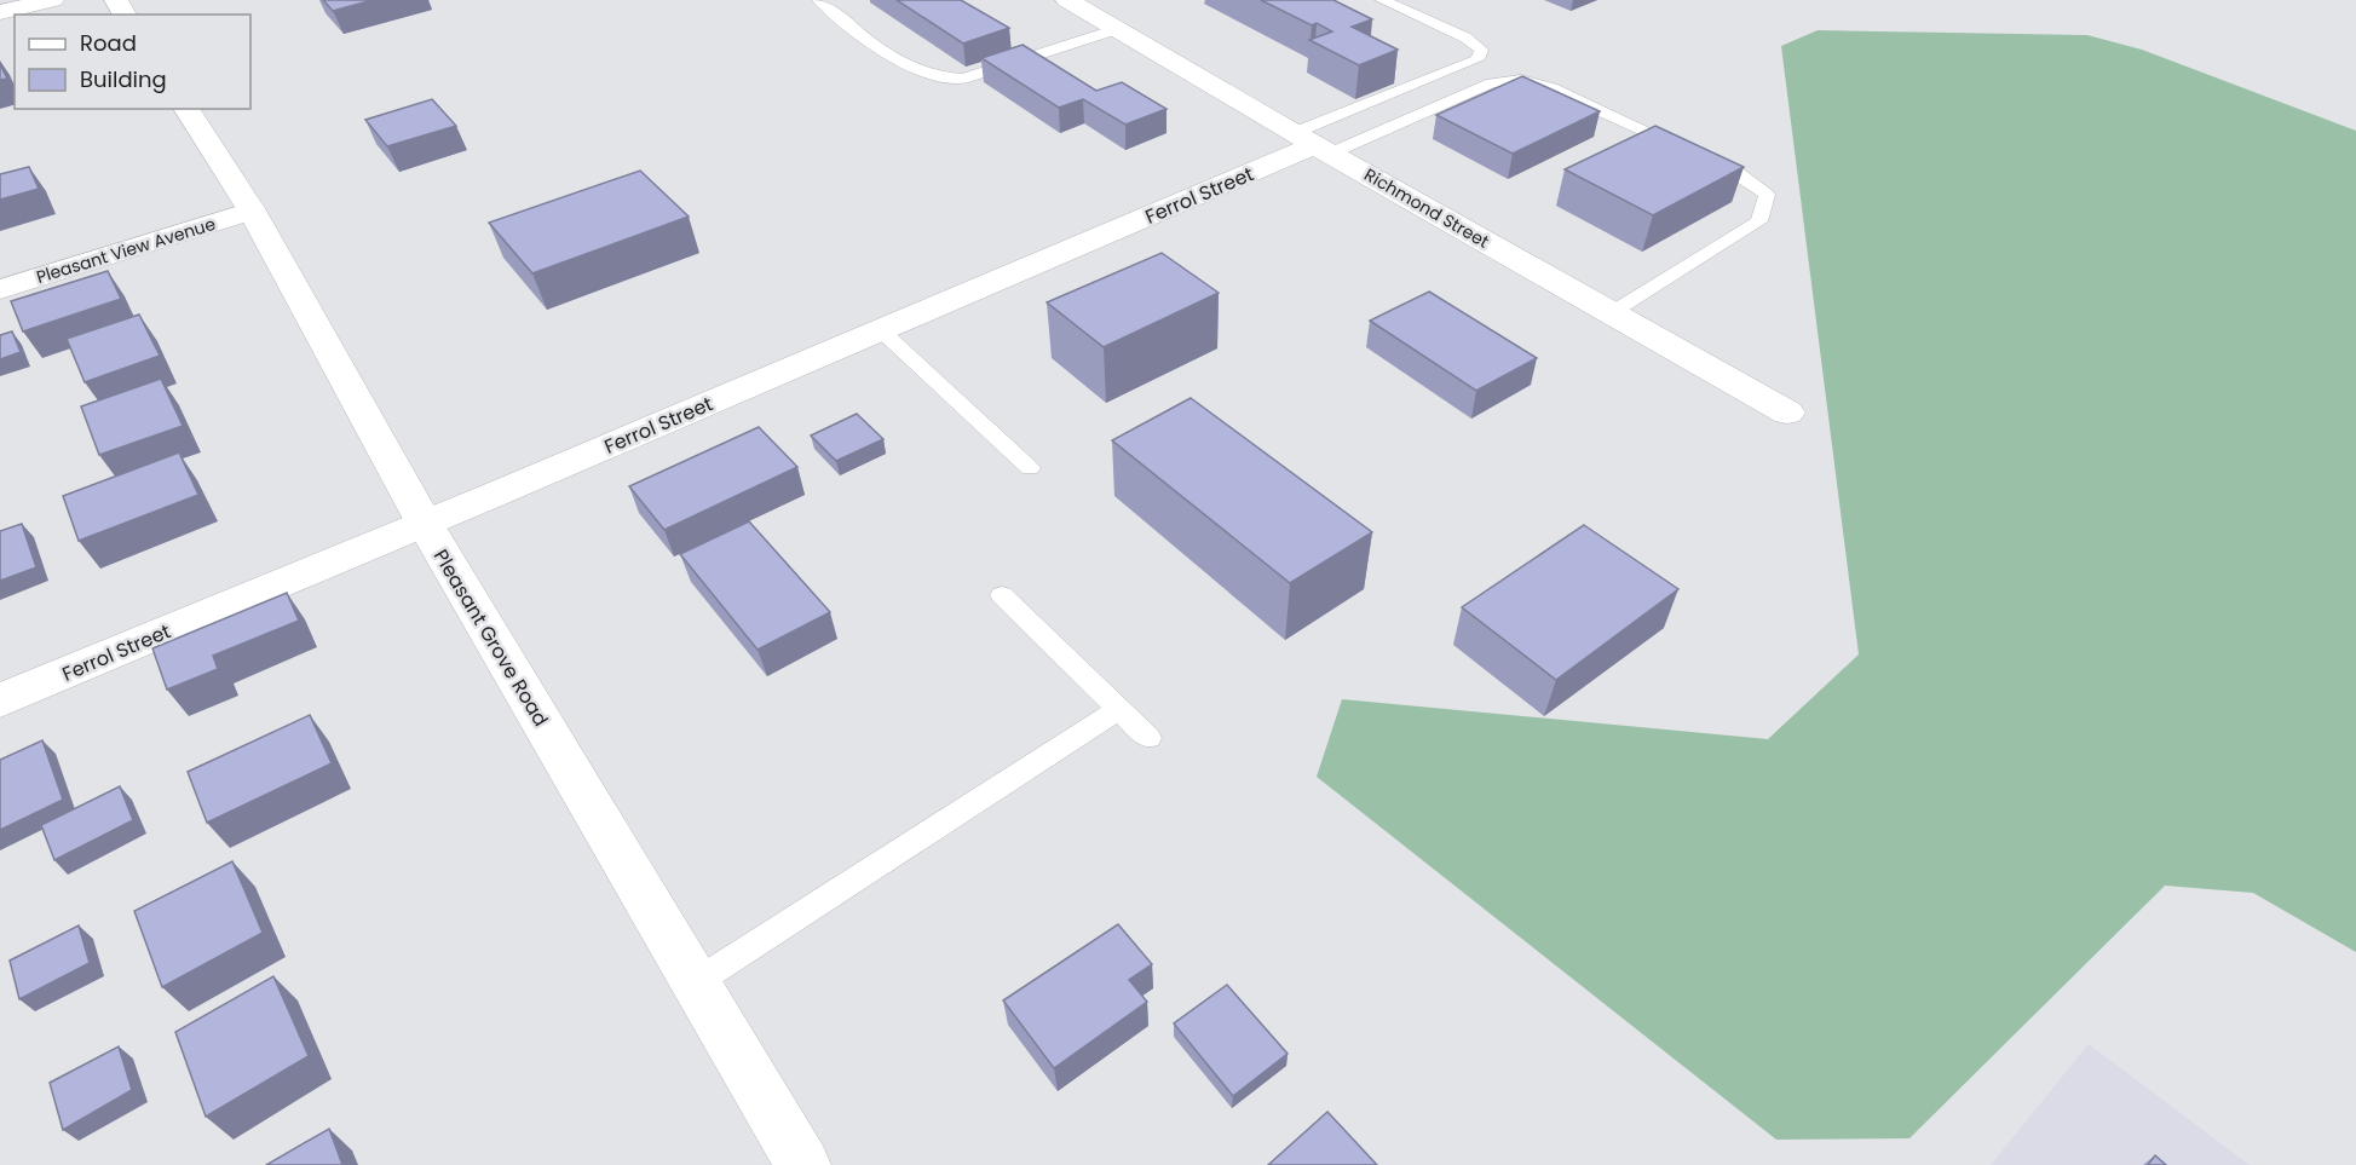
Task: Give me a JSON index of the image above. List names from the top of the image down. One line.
{"streets":{"street":["Ferrol Street","Richmond Street","Pleasant View Avenue","Pleasant Grove Road"]},"crossings":[["Ferrol Street","Richmond Street"],["Ferrol Street","Pleasant Grove Road"],["Pleasant View Avenue","Pleasant Grove Road"]],"legend":["Road","Building"]}
